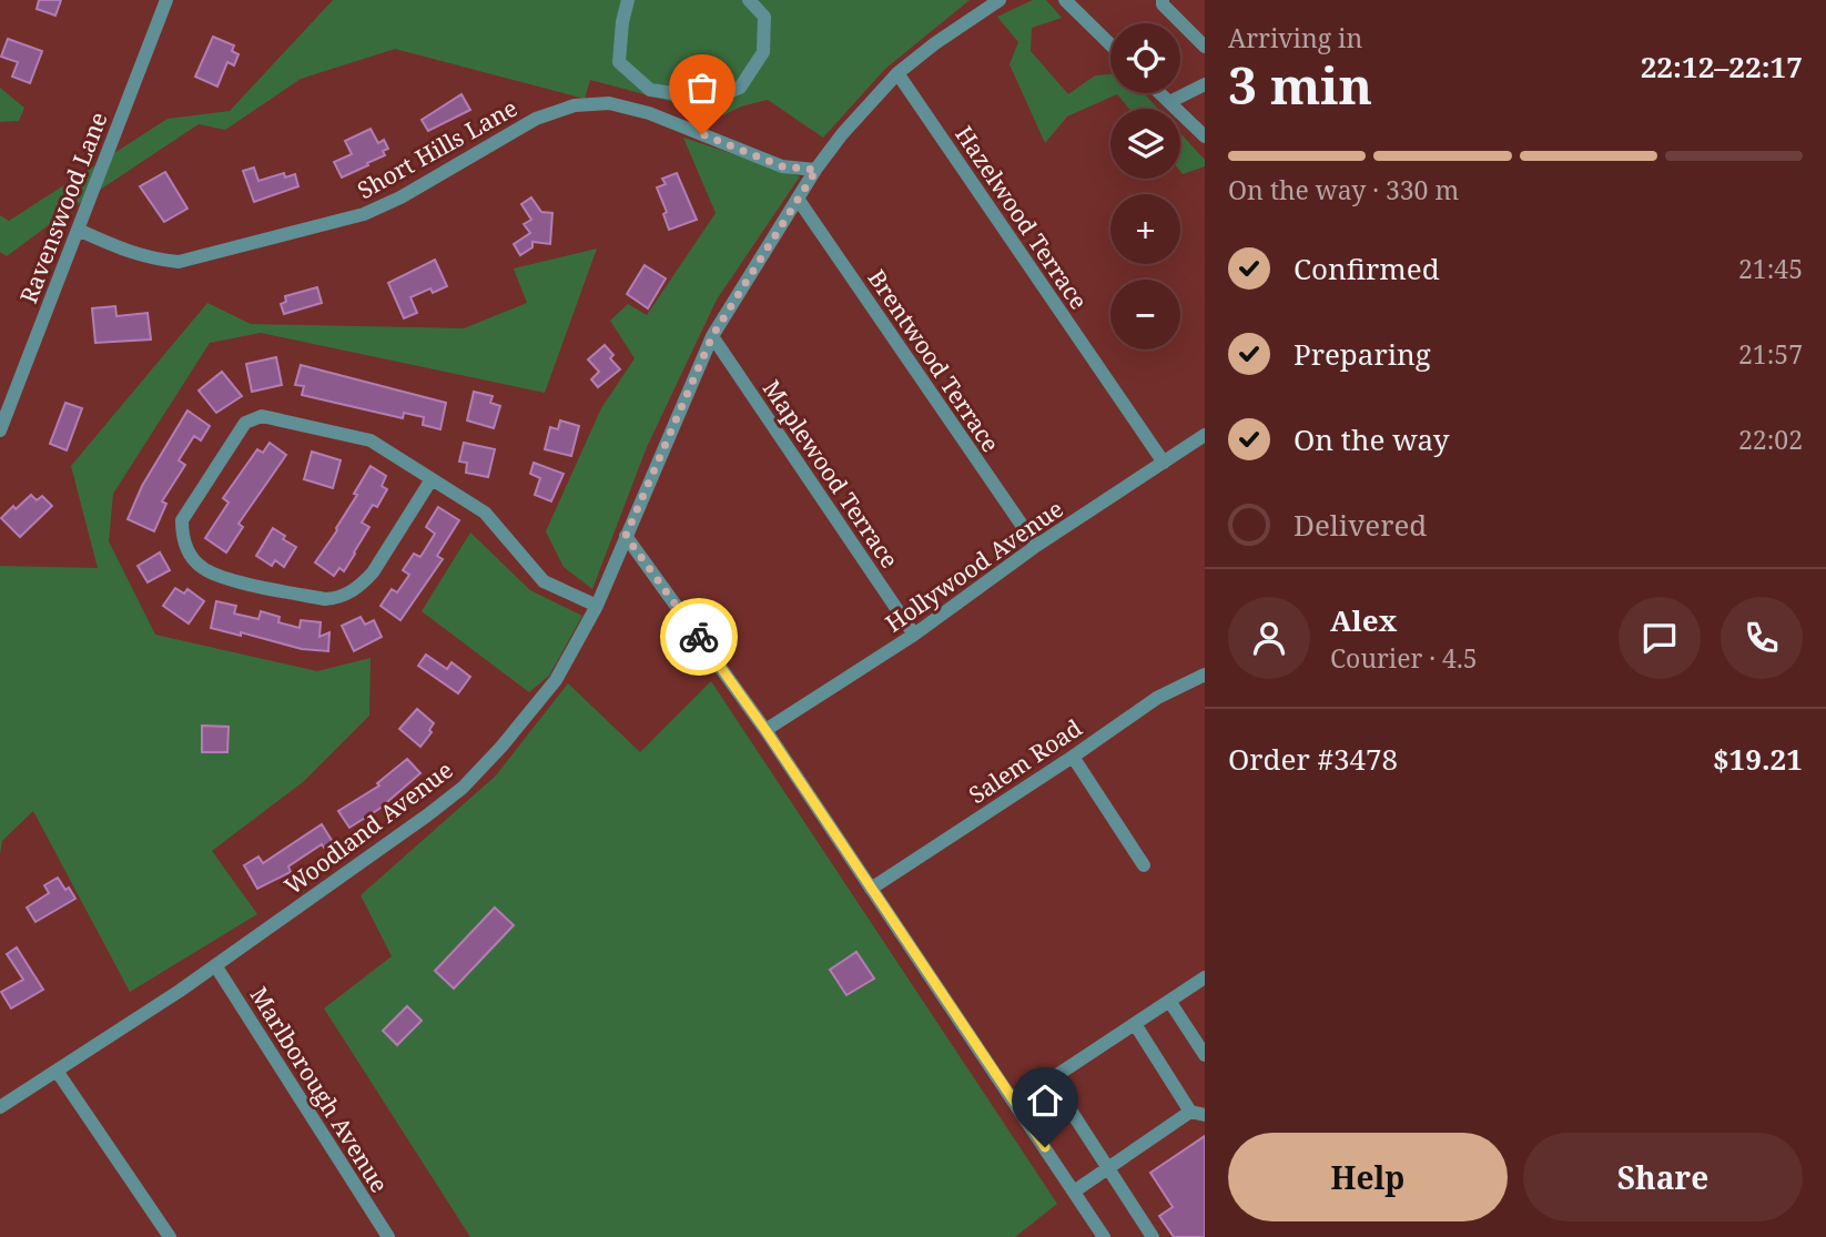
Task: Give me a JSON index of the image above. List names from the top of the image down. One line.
{"streets":{"street":["Short Hills Lane","Ravenswood Lane","Hazelwood Terrace","Brentwood Terrace","Maplewood Terrace","Hollywood Avenue","Salem Road","Woodland Avenue","Marlborough Avenue"]},"crossings":[["Short Hills Lane","Ravenswood Lane"],["Short Hills Lane","Woodland Avenue"],["Hazelwood Terrace","Hollywood Avenue"],["Hazelwood Terrace","Woodland Avenue"],["Brentwood Terrace","Hollywood Avenue"],["Brentwood Terrace","Woodland Avenue"],["Maplewood Terrace","Hollywood Avenue"],["Maplewood Terrace","Woodland Avenue"],["Woodland Avenue","Marlborough Avenue"]],"page":{"heading":["3 min","Arriving in","22:12–22:17"],"panel":["Alex","Courier · 4.5","Order #3478","$19.21"],"map_buttons":["+","−"],"bar":"On the way · 330 m","list":[["Confirmed","21:45"],["Preparing","21:57"],["On the way","22:02"],"Delivered"],"buttons":["Help","Share"]}}
